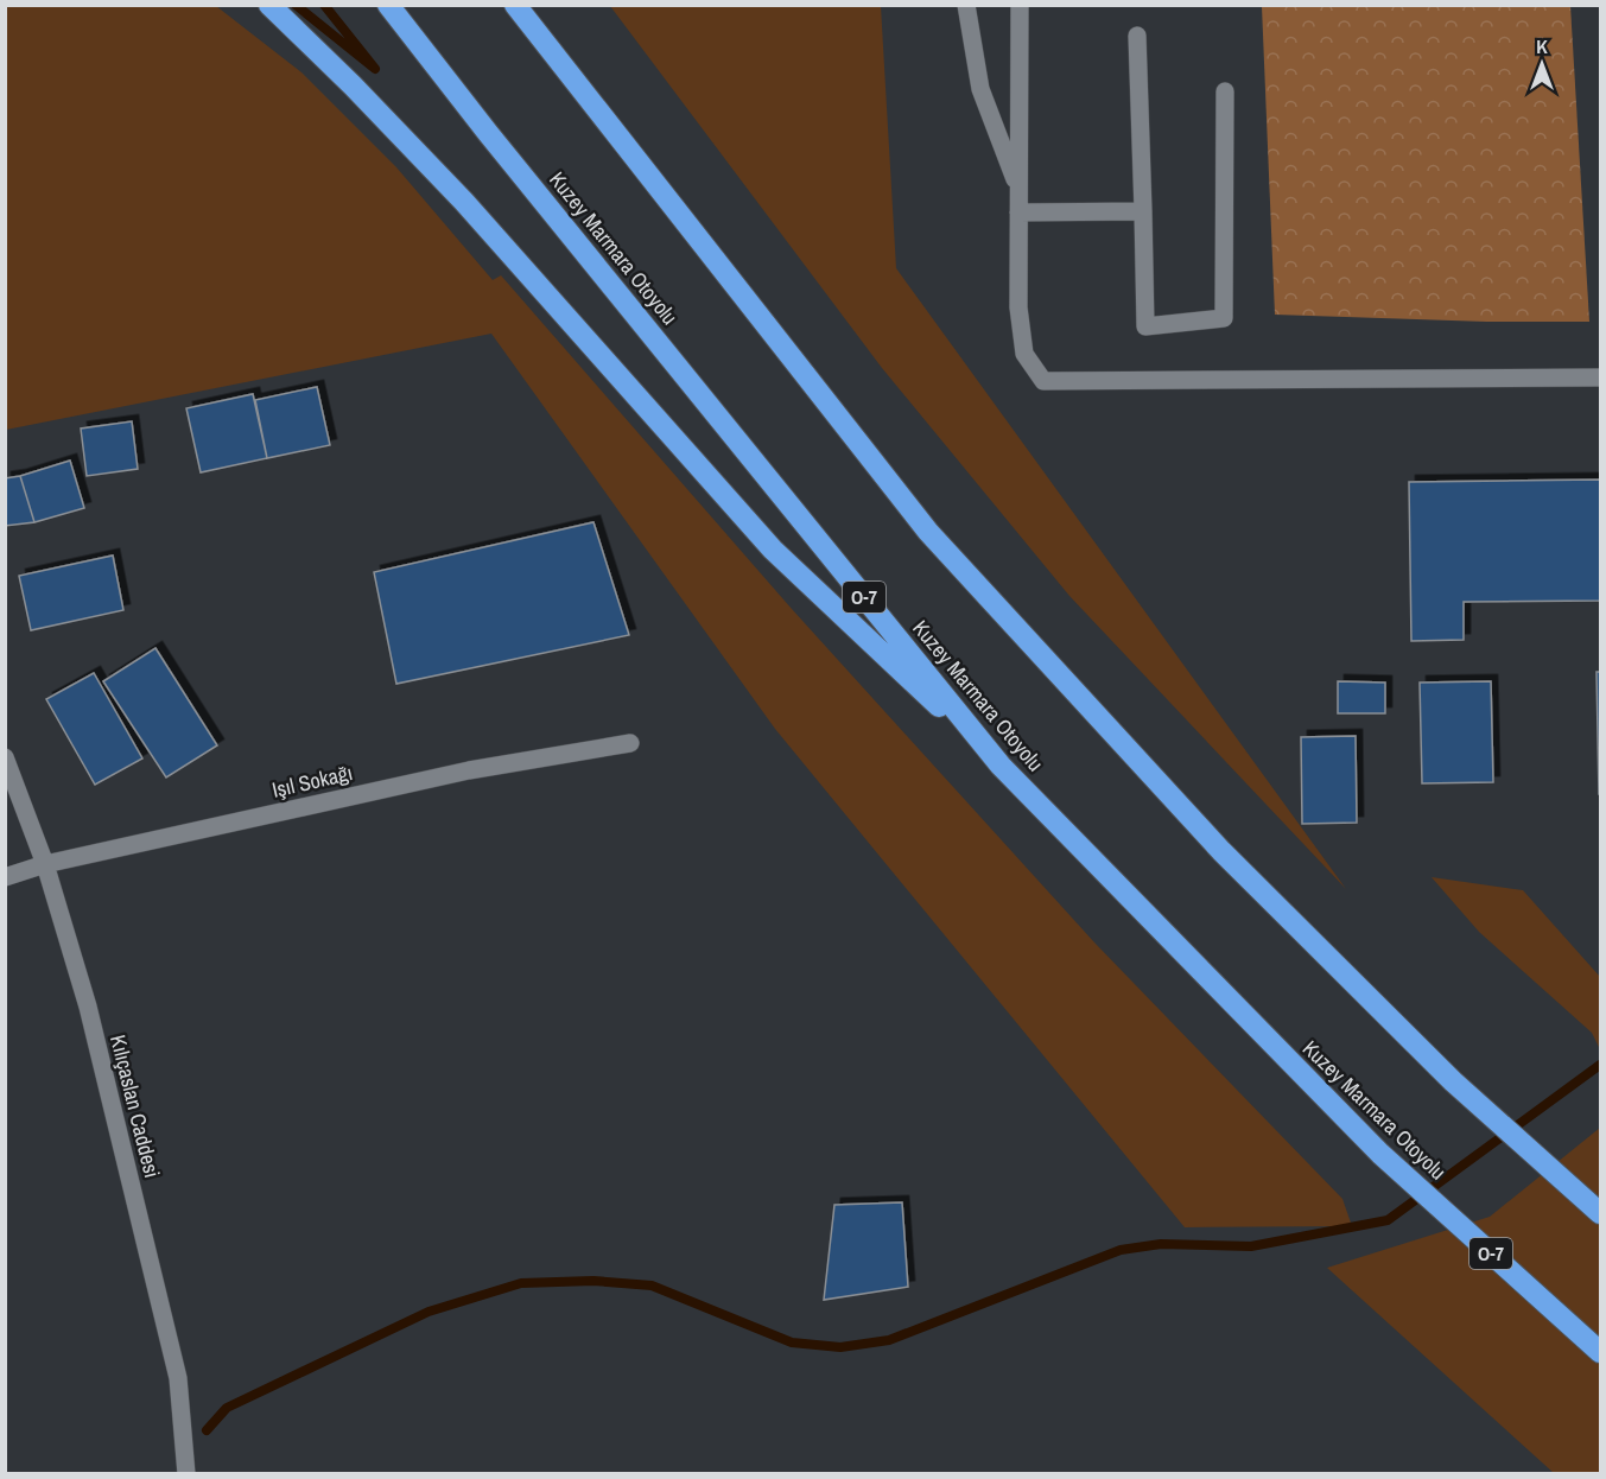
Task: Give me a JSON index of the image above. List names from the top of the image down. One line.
{"streets":{"highway":["Kuzey Marmara Otoyolu","O-7"],"street":["Işıl Sokağı","Kılıçaslan Caddesi"]},"crossings":[["Işıl Sokağı","Kılıçaslan Caddesi"]],"north":"top"}
